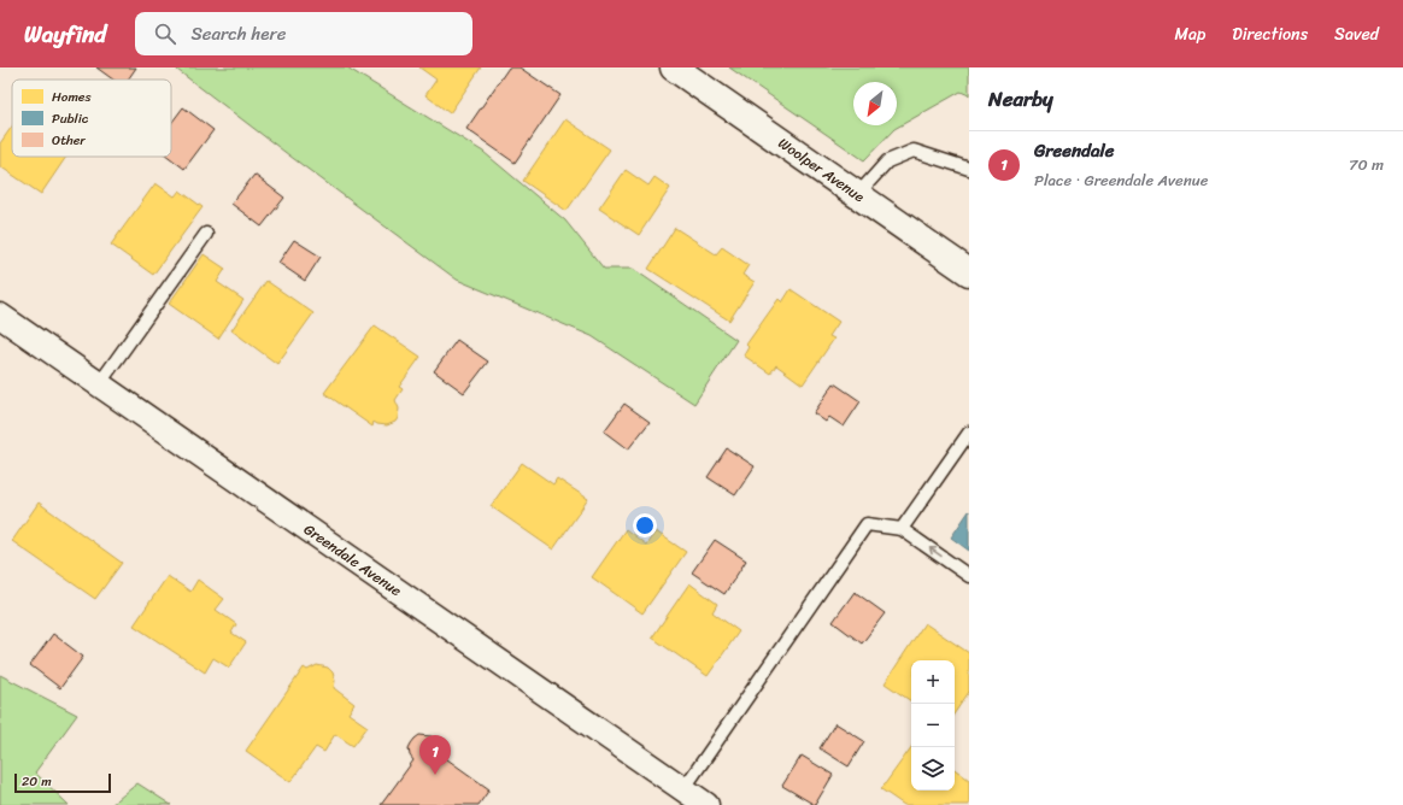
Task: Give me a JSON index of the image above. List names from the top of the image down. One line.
{"streets":{"street":["Woolper Avenue","Greendale Avenue"]},"legend":["Homes","Public","Other"],"scale_bar":"20 m","north":"bottom left","page":{"header":"Wayfind","search":"Search here","nav":["Map","Directions","Saved"],"heading":"Nearby","list":[{"mark":"1","name":"Greendale","note":"Place · Greendale Avenue","value":"70 m"}],"map_buttons":["+","−"],"pins":"1","scale":"20 m"}}
